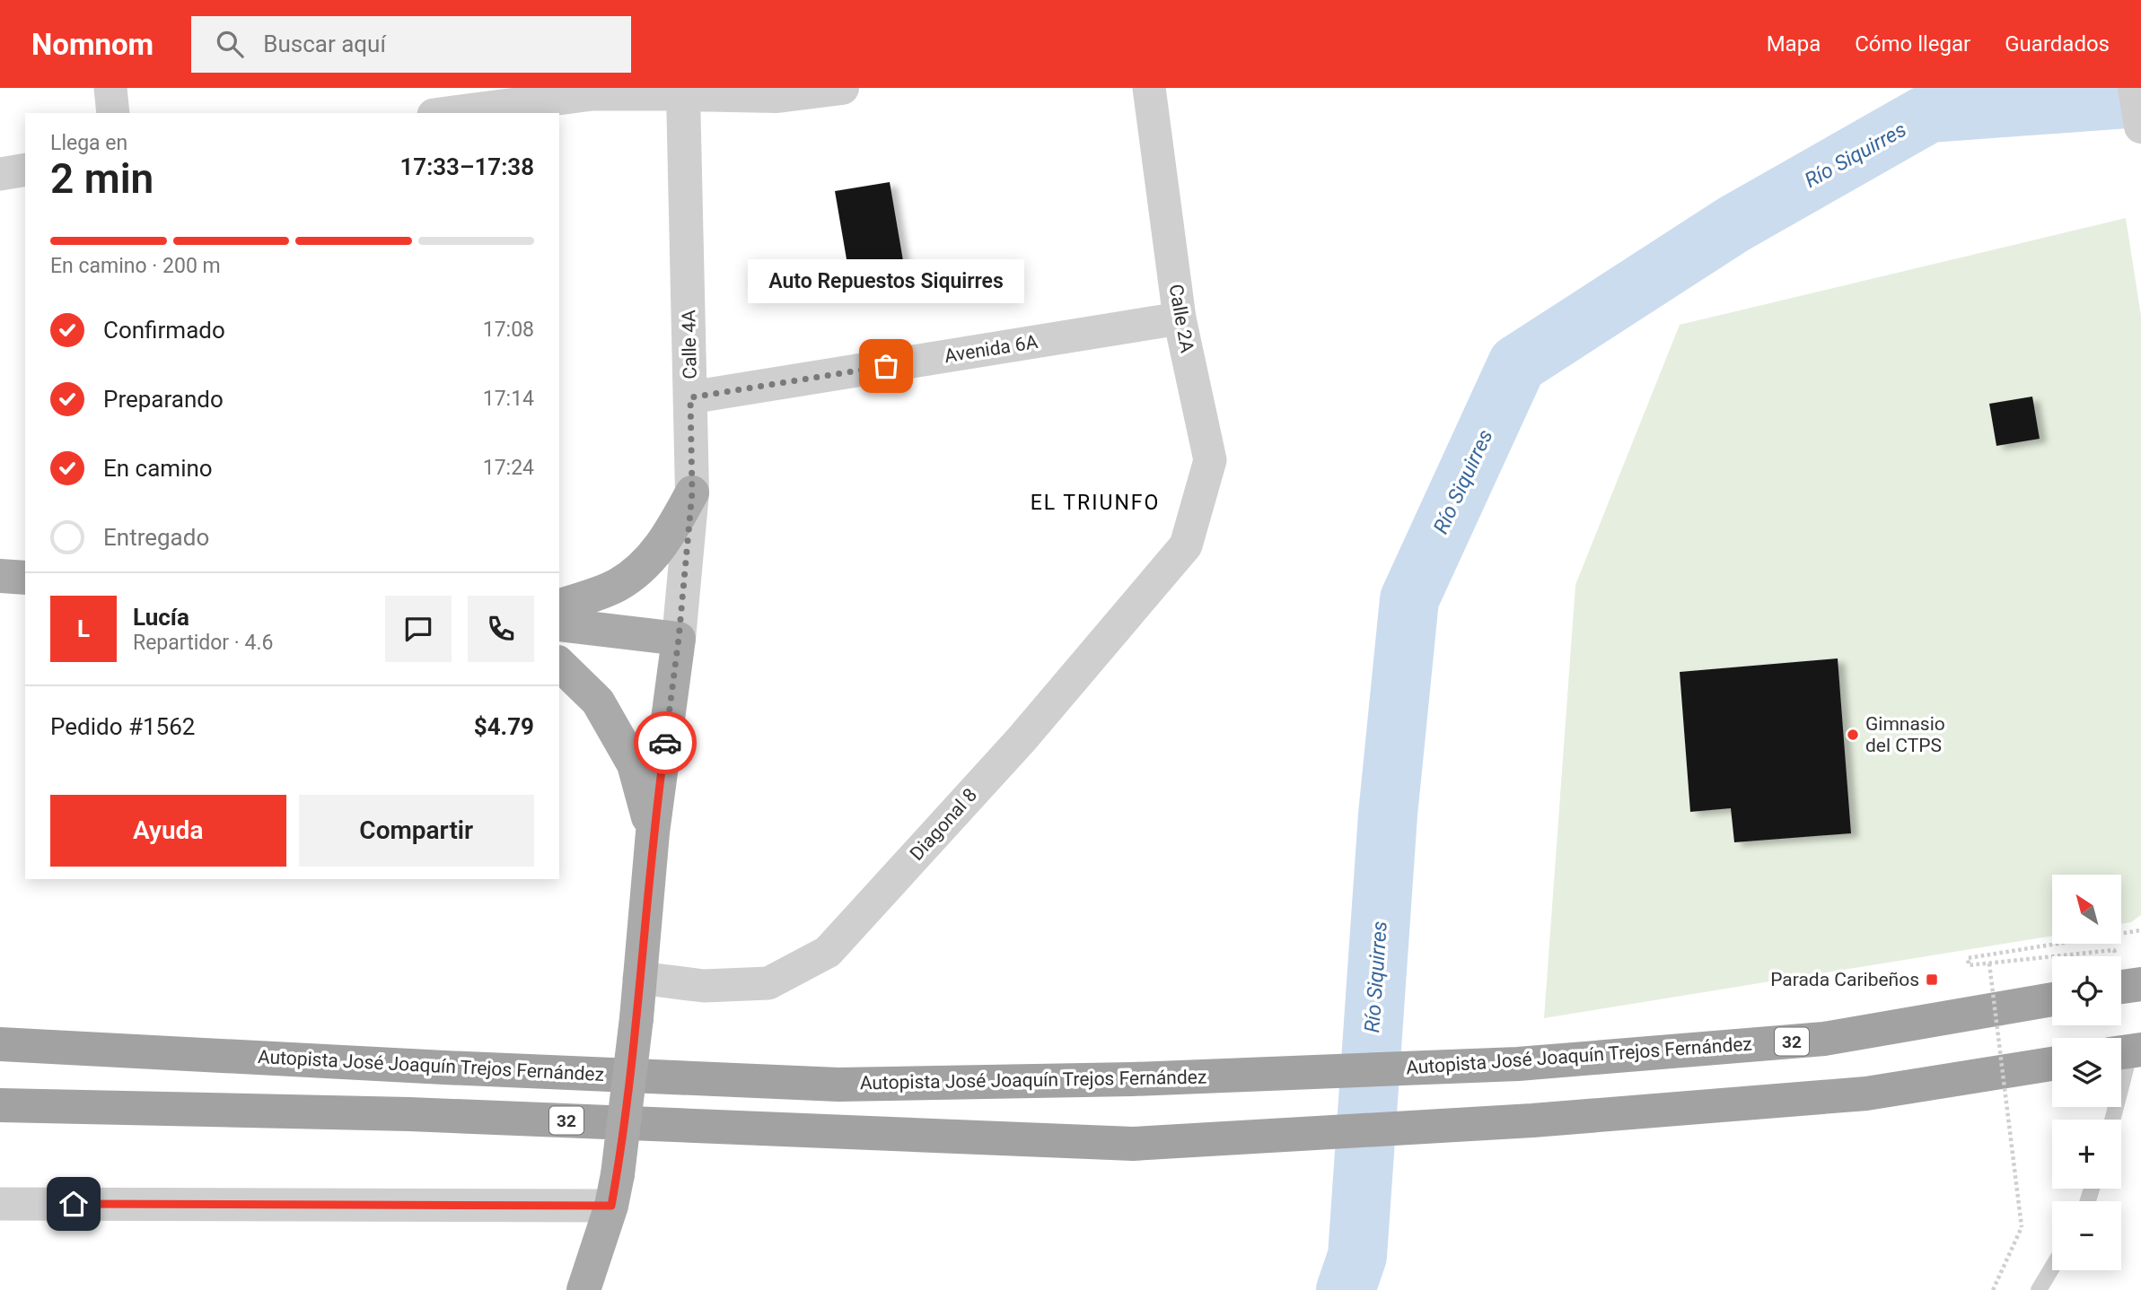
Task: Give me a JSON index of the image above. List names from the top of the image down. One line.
{"streets":{"highway":["32","Autopista José Joaquín Trejos Fernández"],"street":["Calle 2A","Calle 4A","Avenida 6A","Diagonal 8"]},"crossings":[["Calle 2A","Avenida 6A"],["Calle 2A","Diagonal 8"],["Calle 4A","Avenida 6A"]],"districts":["EL TRIUNFO"],"water":["Río Siquirres"],"places":{"other":["Auto Repuestos Siquirres","Gimnasio del CTPS"],"transit":["Parada Caribeños"]},"north":"top left","page":{"header":"Nomnom","search":"Buscar aquí","nav":["Mapa","Cómo llegar","Guardados"],"heading":["2 min","Llega en","17:33–17:38"],"panel":["Lucía","Repartidor · 4.6","Pedido #1562","$4.79"],"bar":"En camino · 200 m","bubble":"Auto Repuestos Siquirres","list":[["Confirmado","17:08"],["Preparando","17:14"],["En camino","17:24"],"Entregado"],"round":"L","buttons":["Ayuda","Compartir"],"map_buttons":["+","−"]}}
